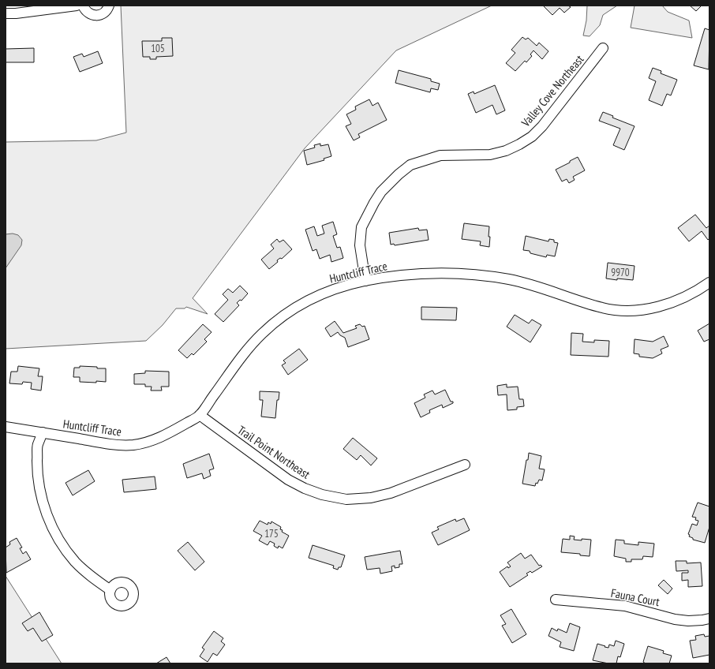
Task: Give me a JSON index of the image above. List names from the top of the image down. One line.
{"streets":{"street":["Valley Cove Northeast","Huntcliff Trace","Trail Point Northeast","Fauna Court"]},"crossings":[["Valley Cove Northeast","Huntcliff Trace"],["Huntcliff Trace","Trail Point Northeast"]],"house_numbers":["105","9970","175"]}
